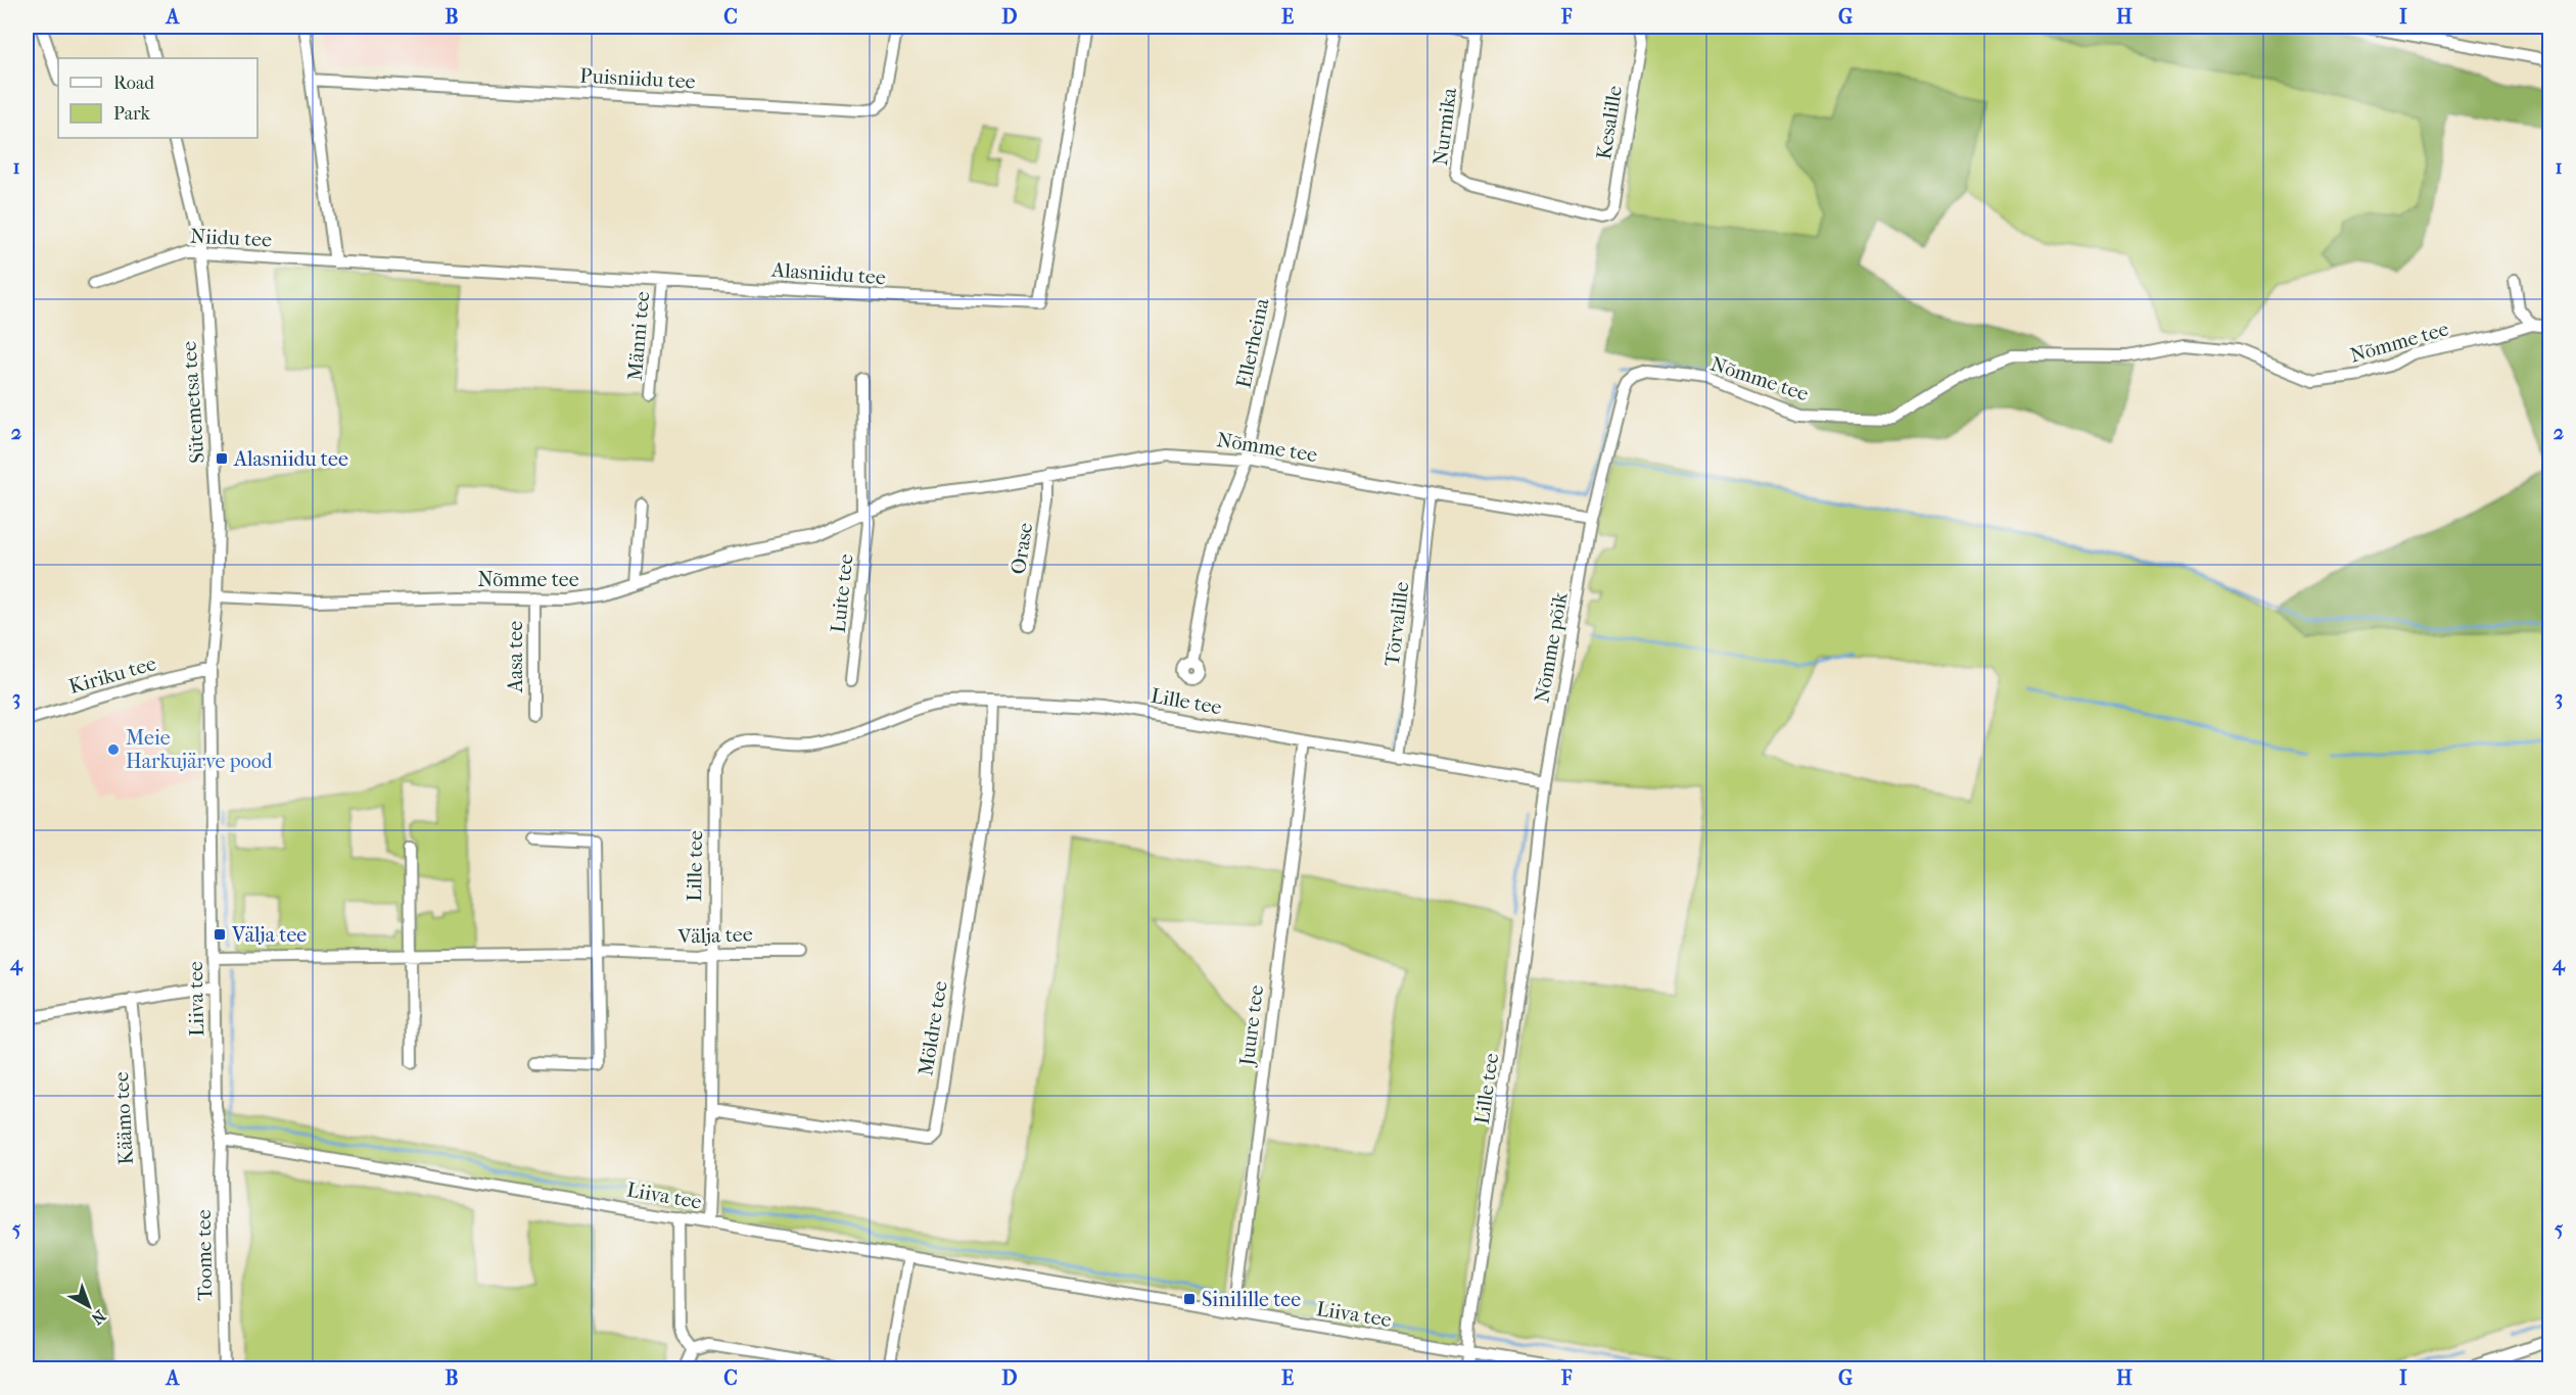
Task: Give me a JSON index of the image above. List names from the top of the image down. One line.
{"streets":{"street":["Puisniidu tee","Kesalille","Nurmika","Niidu tee","Alasniidu tee","Männi tee","Nõmme tee","Ellerheina","Sütemetsa tee","Orase","Luite tee","Tõrvalille","Nõmme põik","Aasa tee","Kiriku tee","Lille tee","Välja tee","Liiva tee","Juure tee","Möldre tee","Käämo tee","Toome tee"]},"crossings":[["Kesalille","Nurmika"],["Niidu tee","Alasniidu tee"],["Niidu tee","Sütemetsa tee"],["Alasniidu tee","Männi tee"],["Nõmme tee","Ellerheina"],["Nõmme tee","Sütemetsa tee"],["Nõmme tee","Orase"],["Nõmme tee","Luite tee"],["Nõmme tee","Tõrvalille"],["Nõmme tee","Nõmme põik"],["Nõmme tee","Aasa tee"],["Sütemetsa tee","Kiriku tee"],["Sütemetsa tee","Liiva tee"],["Tõrvalille","Lille tee"],["Nõmme põik","Lille tee"],["Kiriku tee","Liiva tee"],["Lille tee","Välja tee"],["Lille tee","Liiva tee"],["Lille tee","Juure tee"],["Lille tee","Möldre tee"],["Välja tee","Liiva tee"],["Liiva tee","Juure tee"],["Liiva tee","Toome tee"]],"places":{"transit":["Alasniidu tee","Välja tee","Sinilille tee"],"other":["Meie Harkujärve pood"]},"legend":["Road","Park"],"north":"bottom right","grid":{"columns":["A","B","C","D","E","F","G","H","I"],"rows":["1","2","3","4","5"]}}
